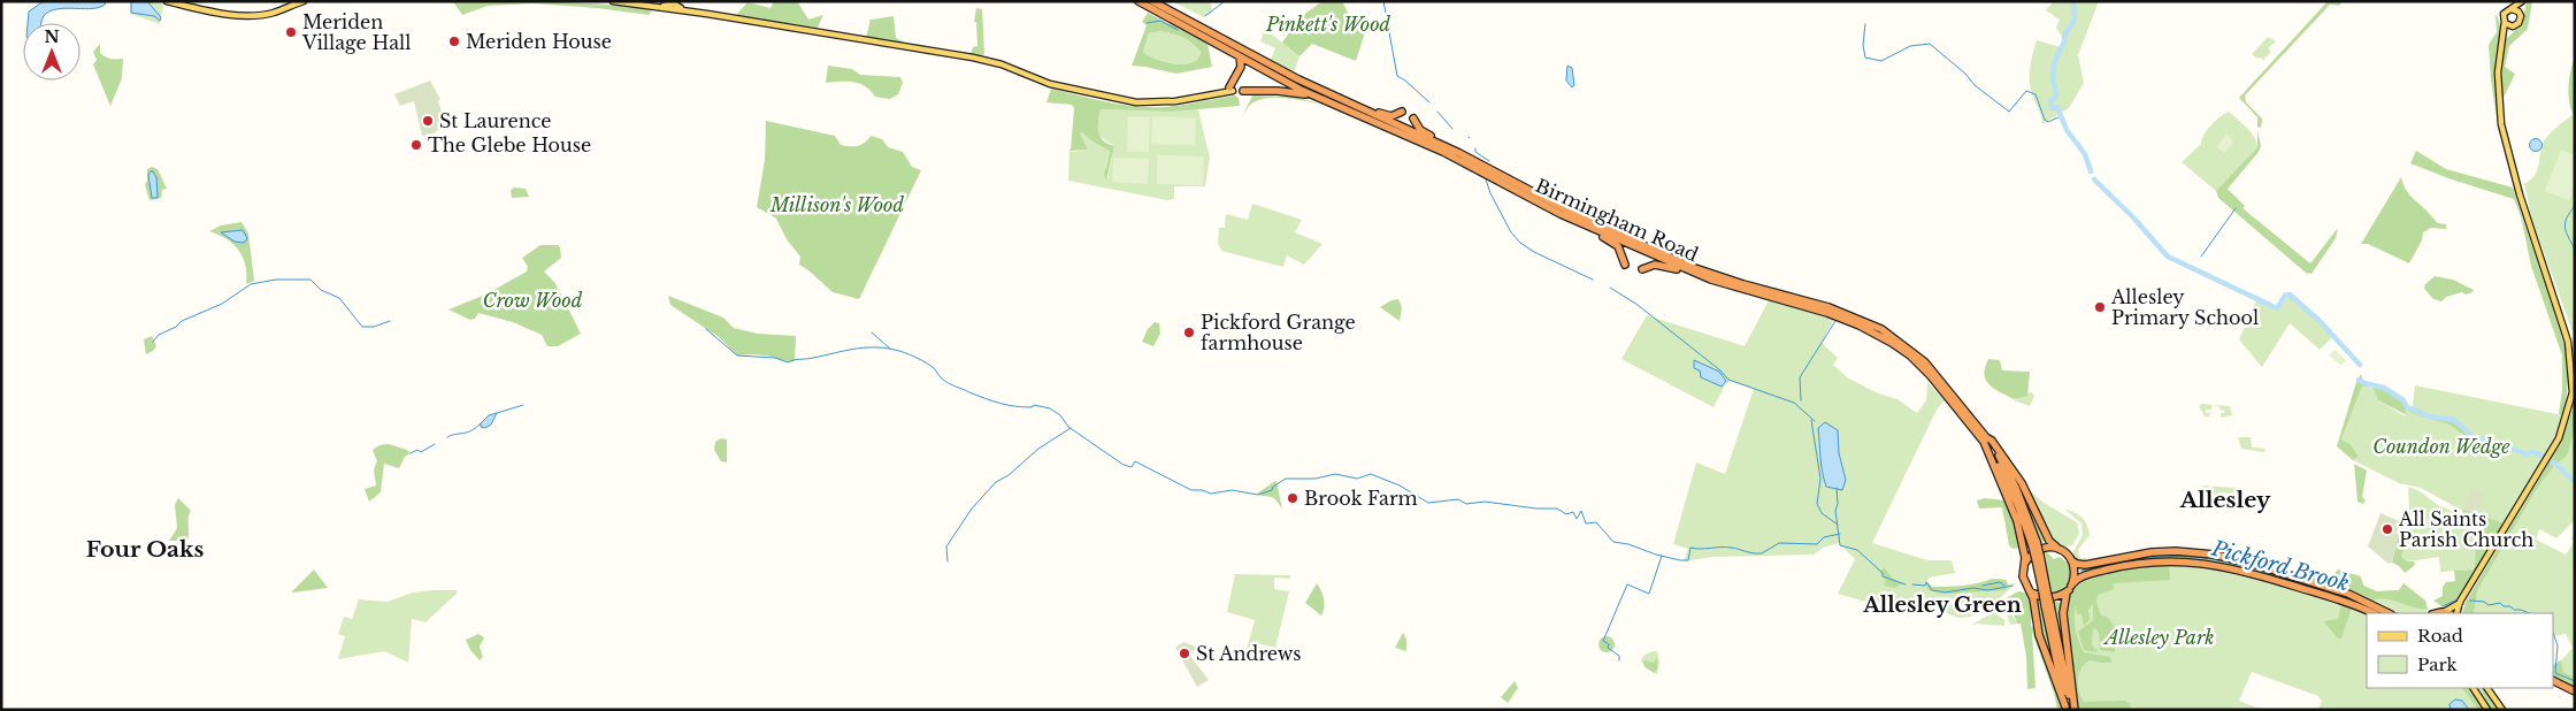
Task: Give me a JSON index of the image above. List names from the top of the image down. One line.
{"streets":{"highway":["Birmingham Road"]},"districts":["Allesley","Four Oaks","Allesley Green"],"water":["Pickford Brook"],"parks":["Pinkett's Wood","Millison's Wood","Crow Wood","Coundon Wedge","Allesley Park"],"places":["Meriden Village Hall","Meriden House","St Laurence","The Glebe House","Allesley Primary School","Pickford Grange farmhouse","Brook Farm","All Saints Parish Church","St Andrews"],"legend":["Road","Park"],"north":"top"}
